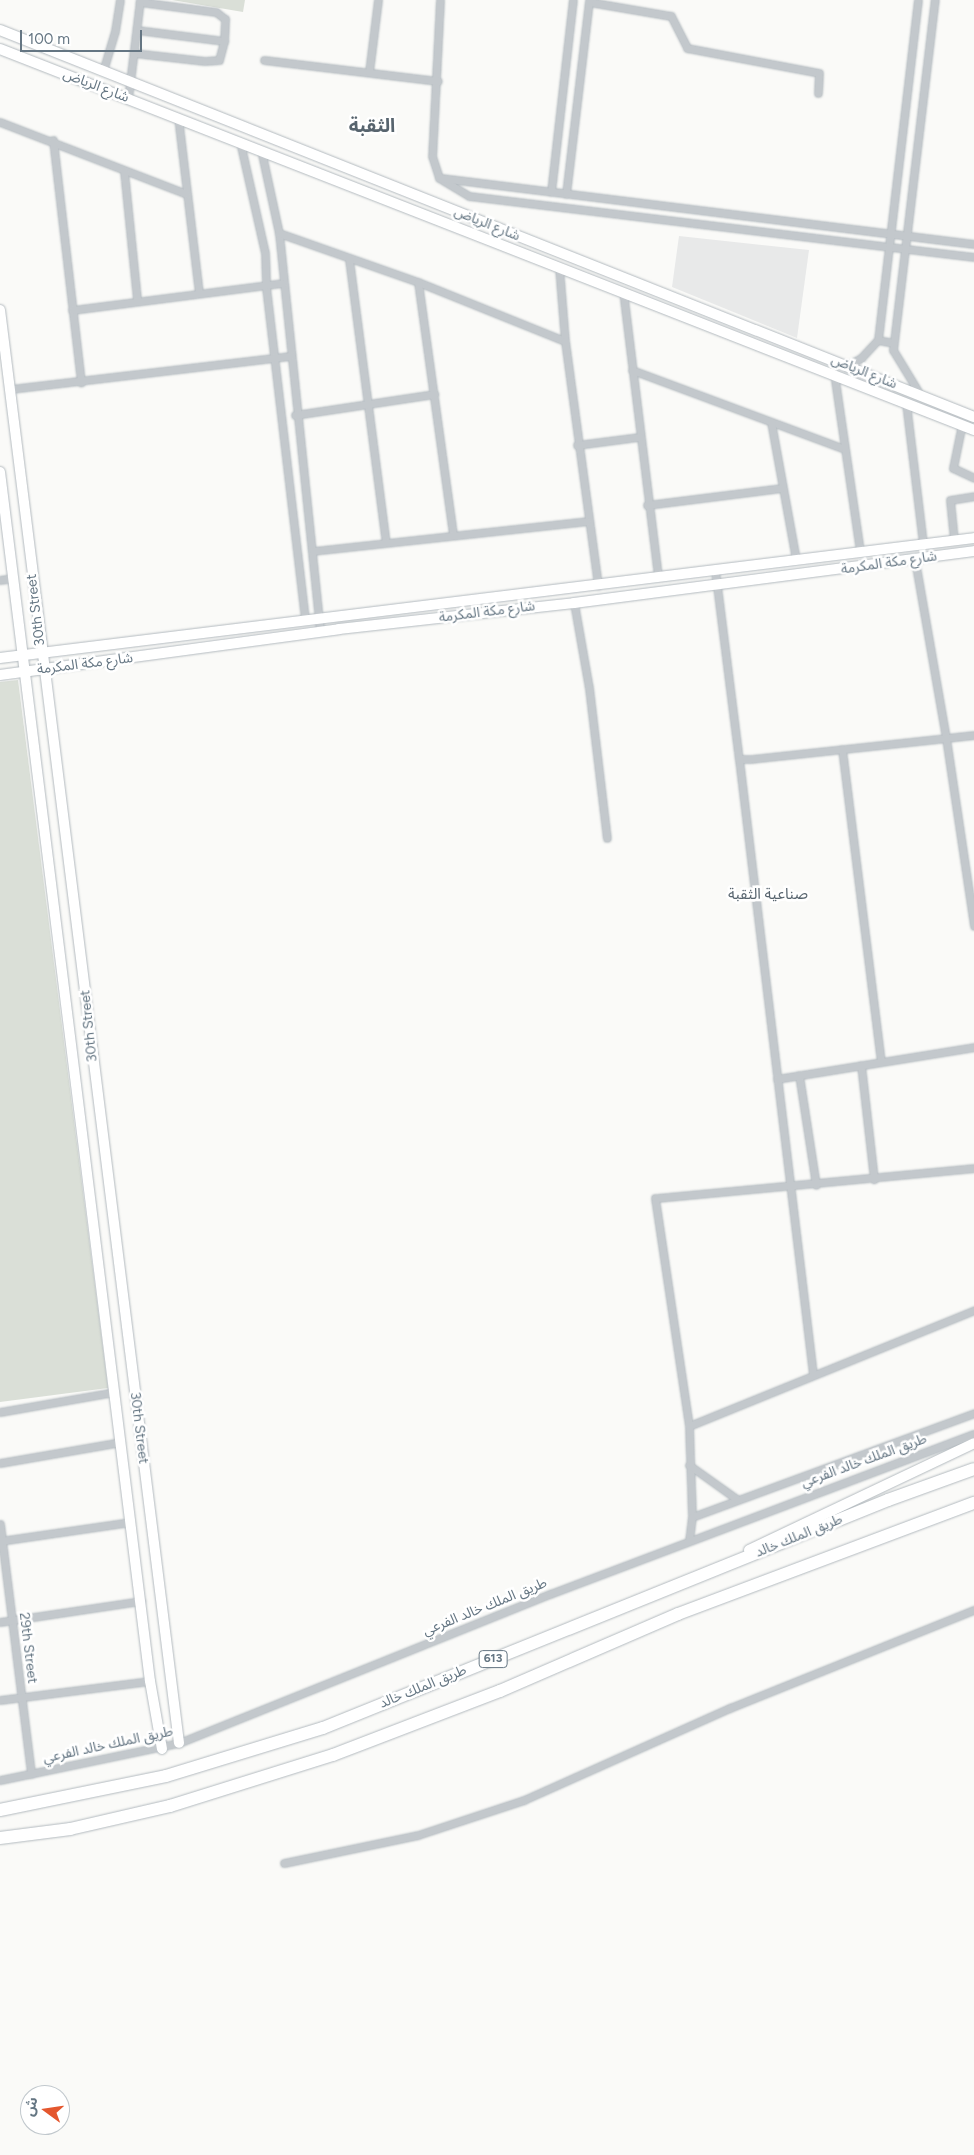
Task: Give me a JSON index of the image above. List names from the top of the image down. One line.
{"streets":{"highway":["طريق الملك خالد","613"],"main road":["شارع الرياض","شارع مكة المكرمة","30th Street"],"street":["طريق الملك خالد الفرعي","29th Street"]},"crossings":[["شارع مكة المكرمة","30th Street"],["30th Street","طريق الملك خالد الفرعي"],["طريق الملك خالد الفرعي","29th Street"]],"districts":["الثقبة","صناعية الثقبة"],"scale_bar":"100 m","north":"left"}
